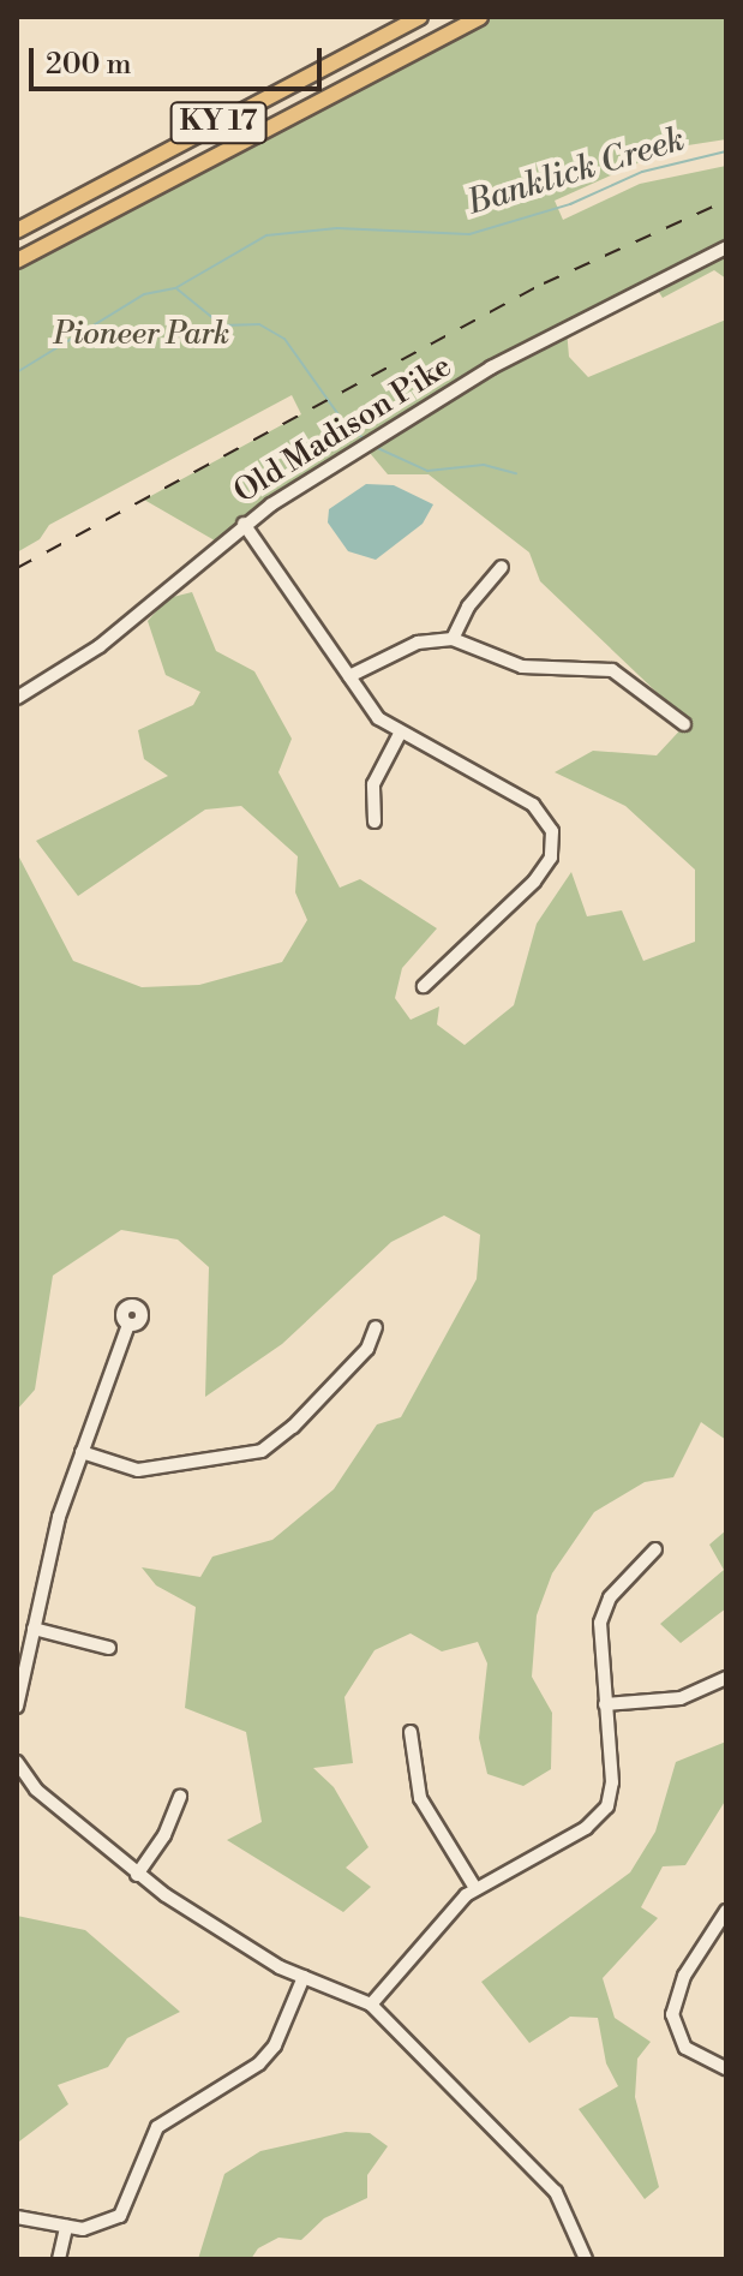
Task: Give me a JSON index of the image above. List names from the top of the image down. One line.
{"streets":{"main road":["KY 17"],"street":["Old Madison Pike"]},"water":["Banklick Creek"],"parks":["Pioneer Park"],"scale_bar":"200 m"}
